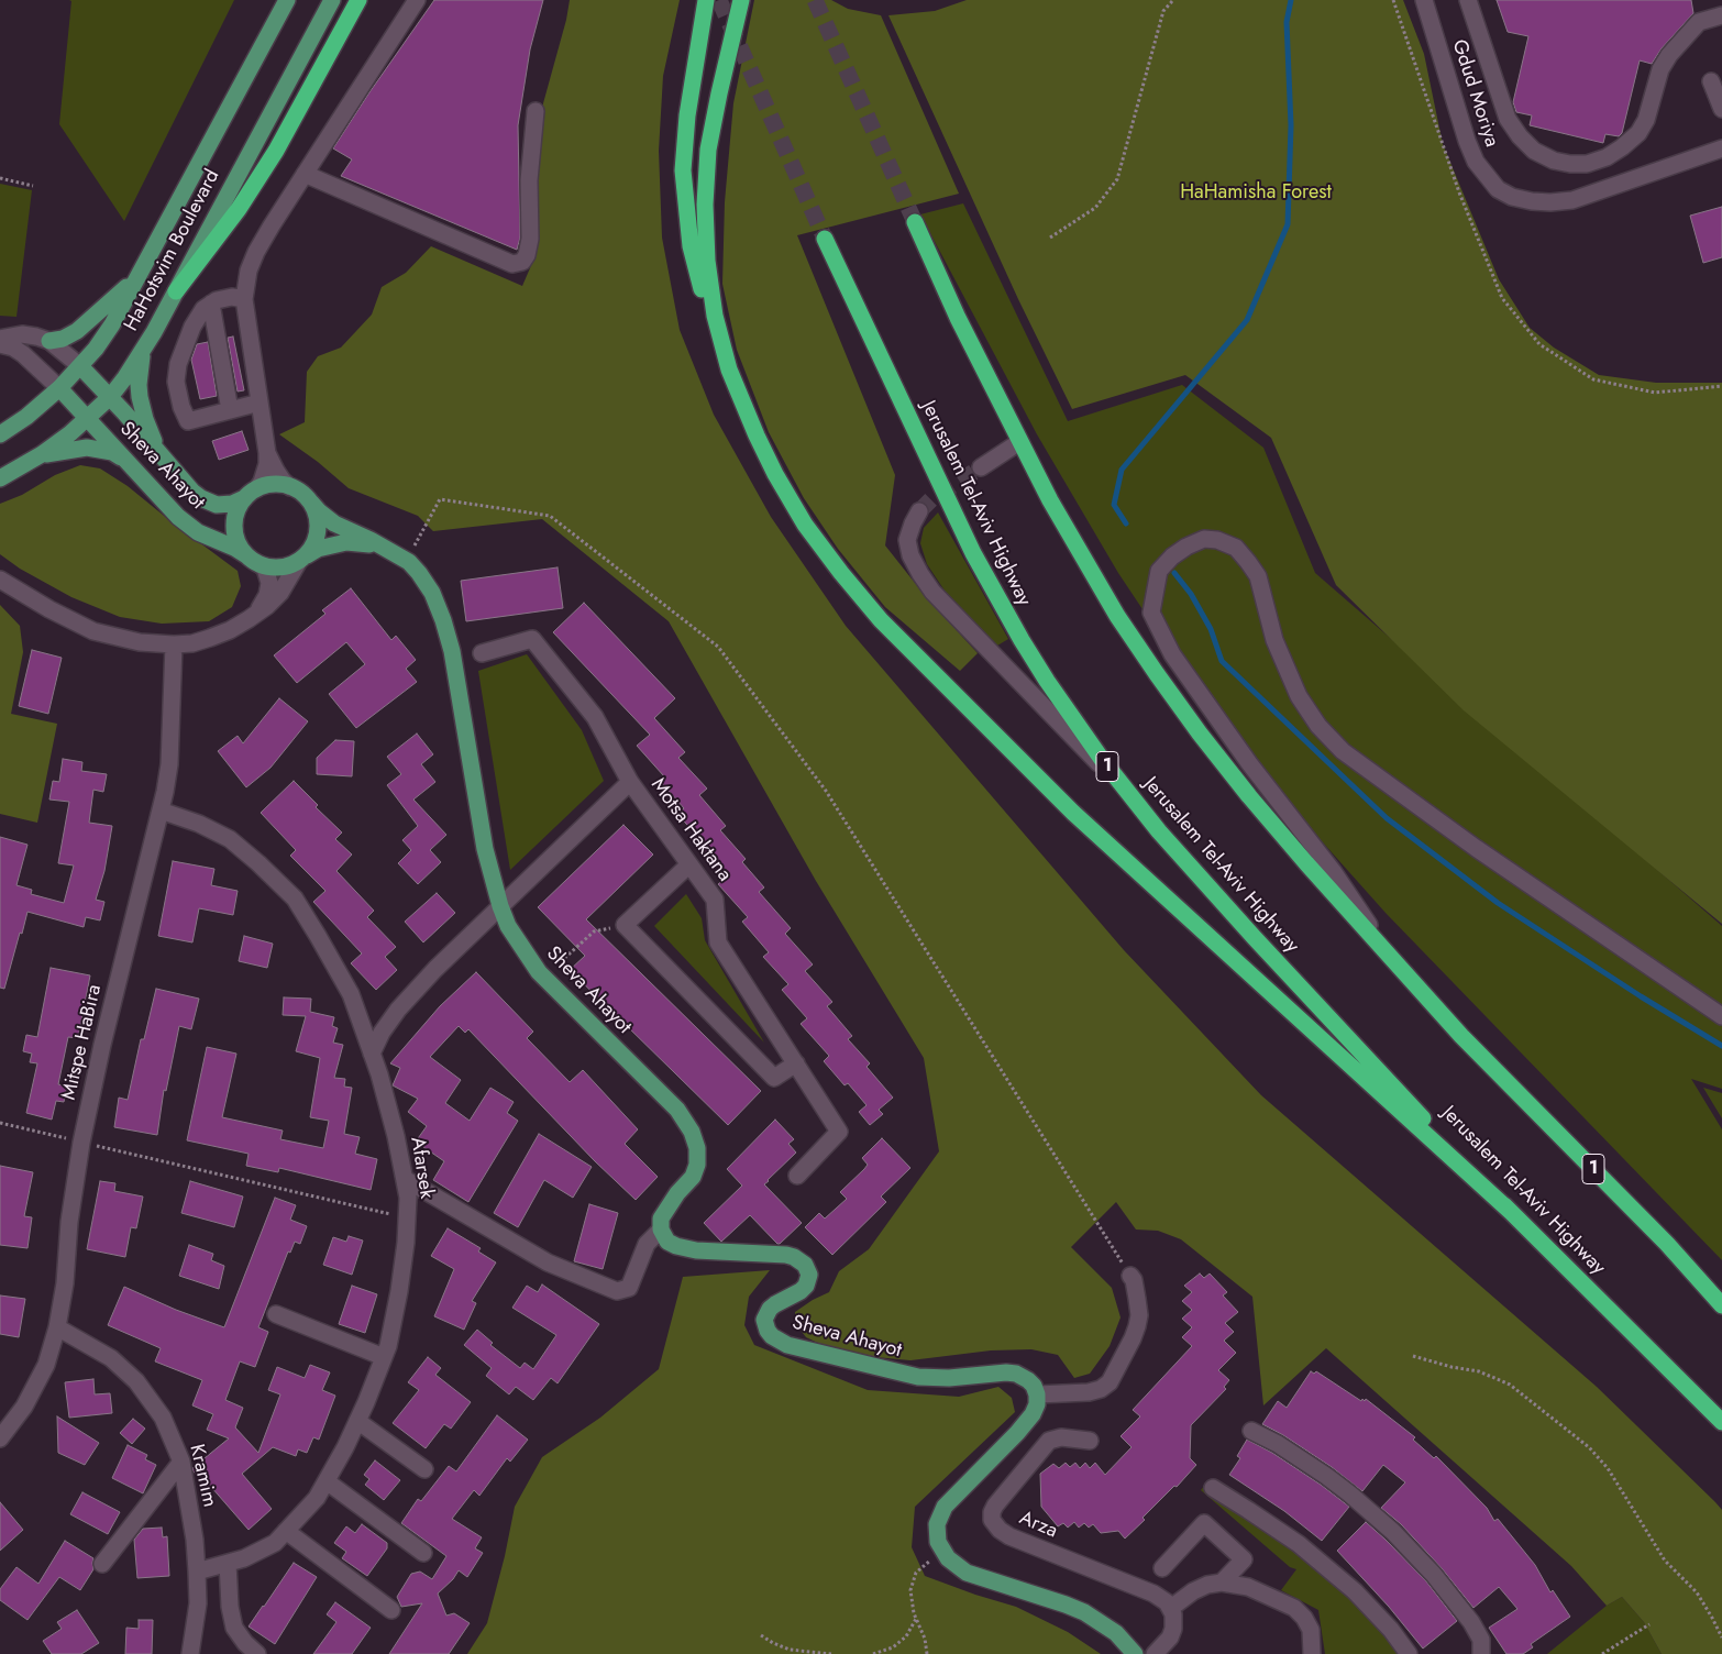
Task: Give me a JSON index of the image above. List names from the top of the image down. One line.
{"streets":{"highway":["Jerusalem Tel-Aviv Highway","1"],"main road":["HaHotsvim Boulevard","Sheva Ahayot"],"street":["Gdud Moriya","Motsa Haktana","Mitspe HaBira","Afarsek","Kramim","Arza"]},"crossings":[["HaHotsvim Boulevard","Sheva Ahayot"],["Mitspe HaBira","Afarsek"],["Mitspe HaBira","Kramim"],["Afarsek","Kramim"]],"parks":["HaHamisha Forest"]}
